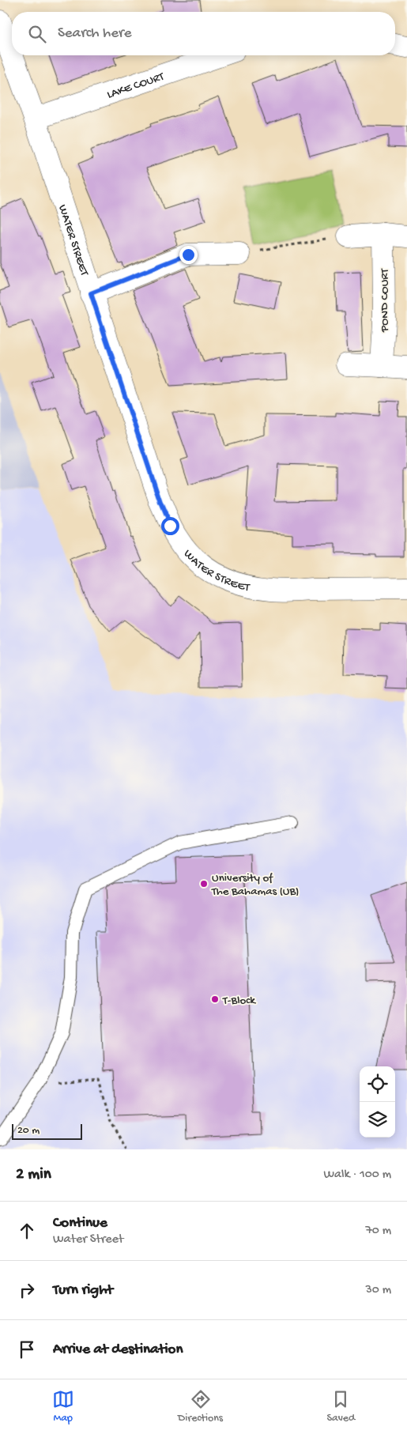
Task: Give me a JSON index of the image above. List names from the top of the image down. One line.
{"streets":{"street":["LAKE COURT","WATER STREET","POND COURT"]},"crossings":[["LAKE COURT","WATER STREET"]],"places":["University of The Bahamas (UB)","T-Block"],"scale_bar":"20 m","page":{"search":"Search here","scale":"20 m","heading":["2 min","Walk · 100 m"],"list":[["Continue","Water Street","70 m"],["Turn right","30 m"],"Arrive at destination"],"nav":["Map","Directions","Saved"]}}
